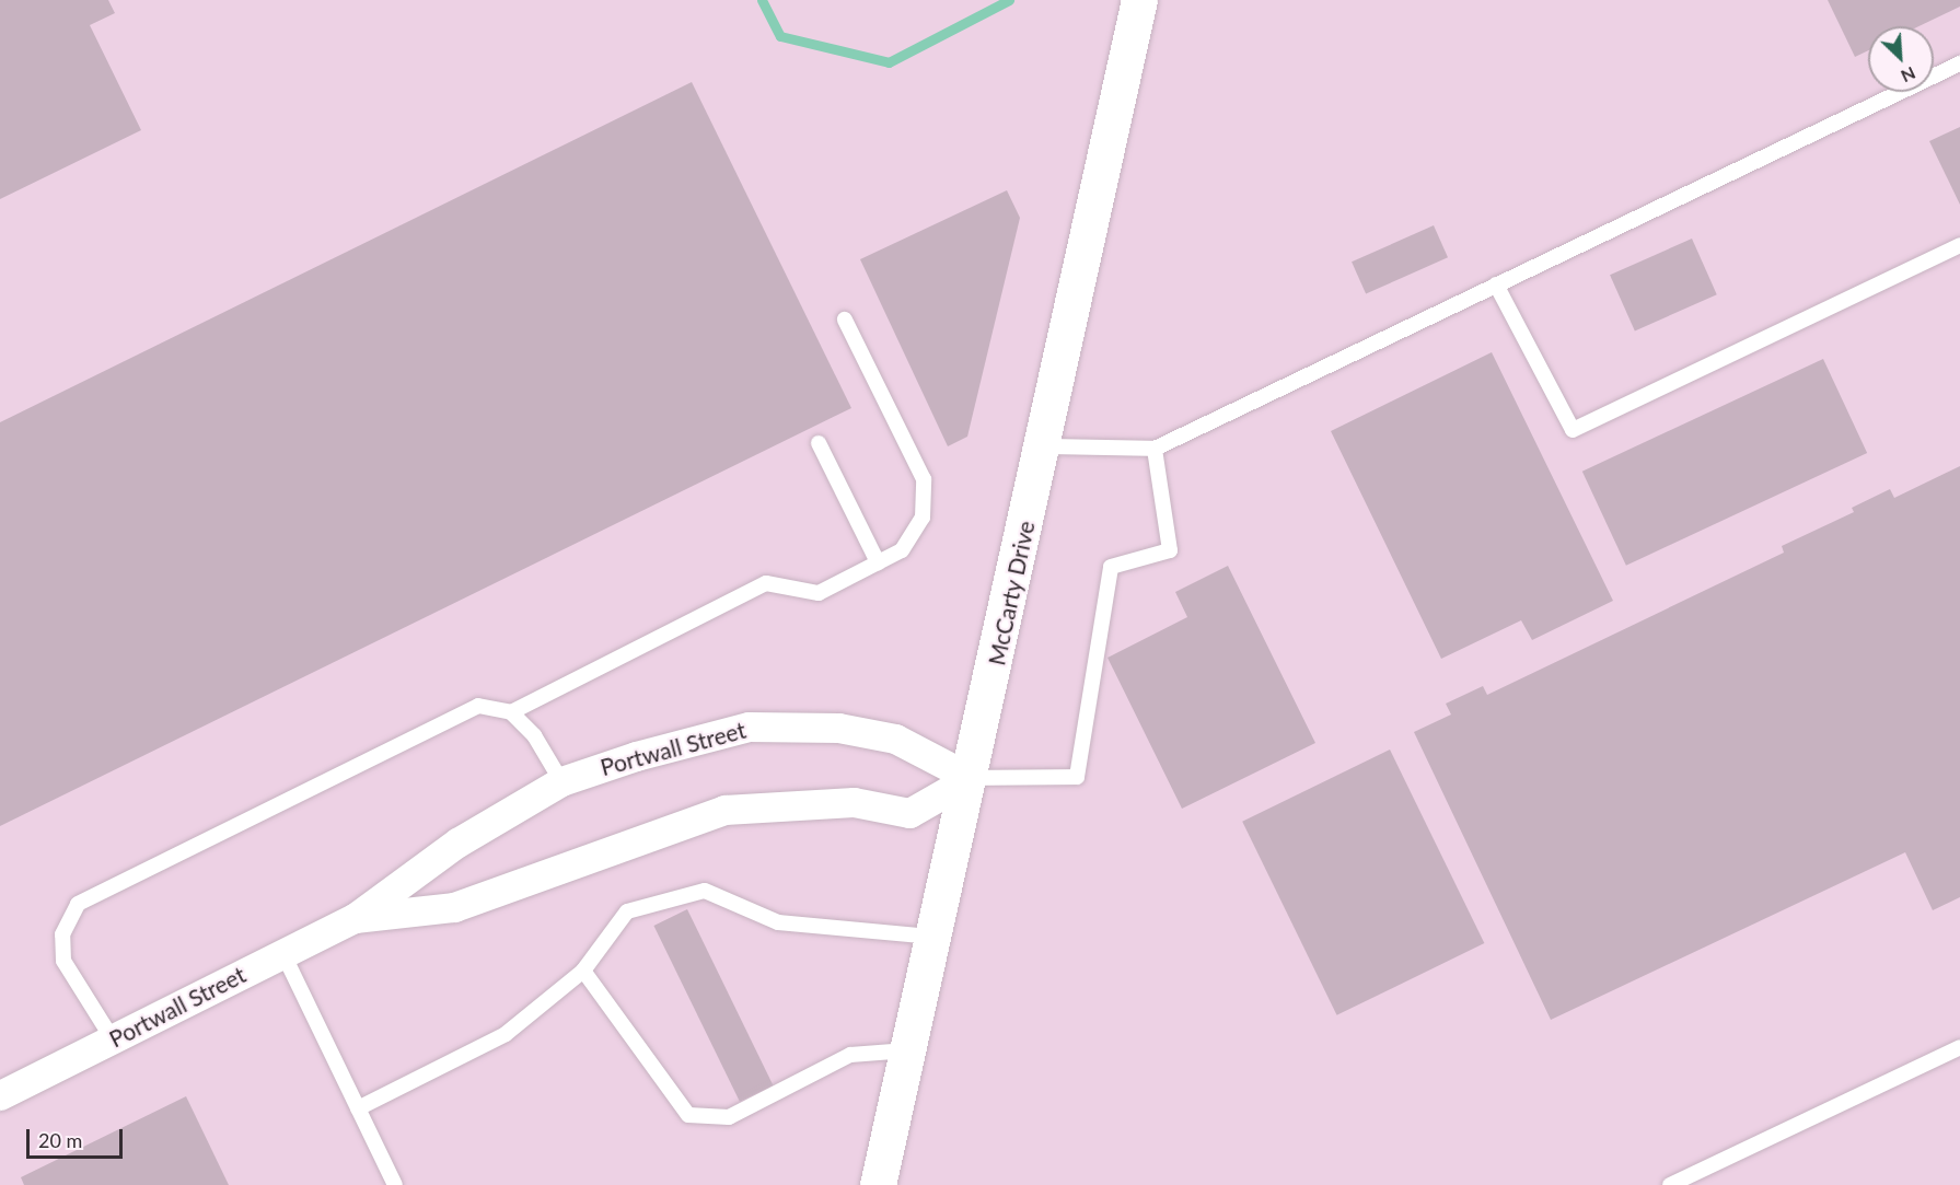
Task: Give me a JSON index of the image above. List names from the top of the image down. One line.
{"streets":{"main road":["McCarty Drive"],"street":["Portwall Street"]},"crossings":[["McCarty Drive","Portwall Street"]],"scale_bar":"20 m","north":"bottom right"}
